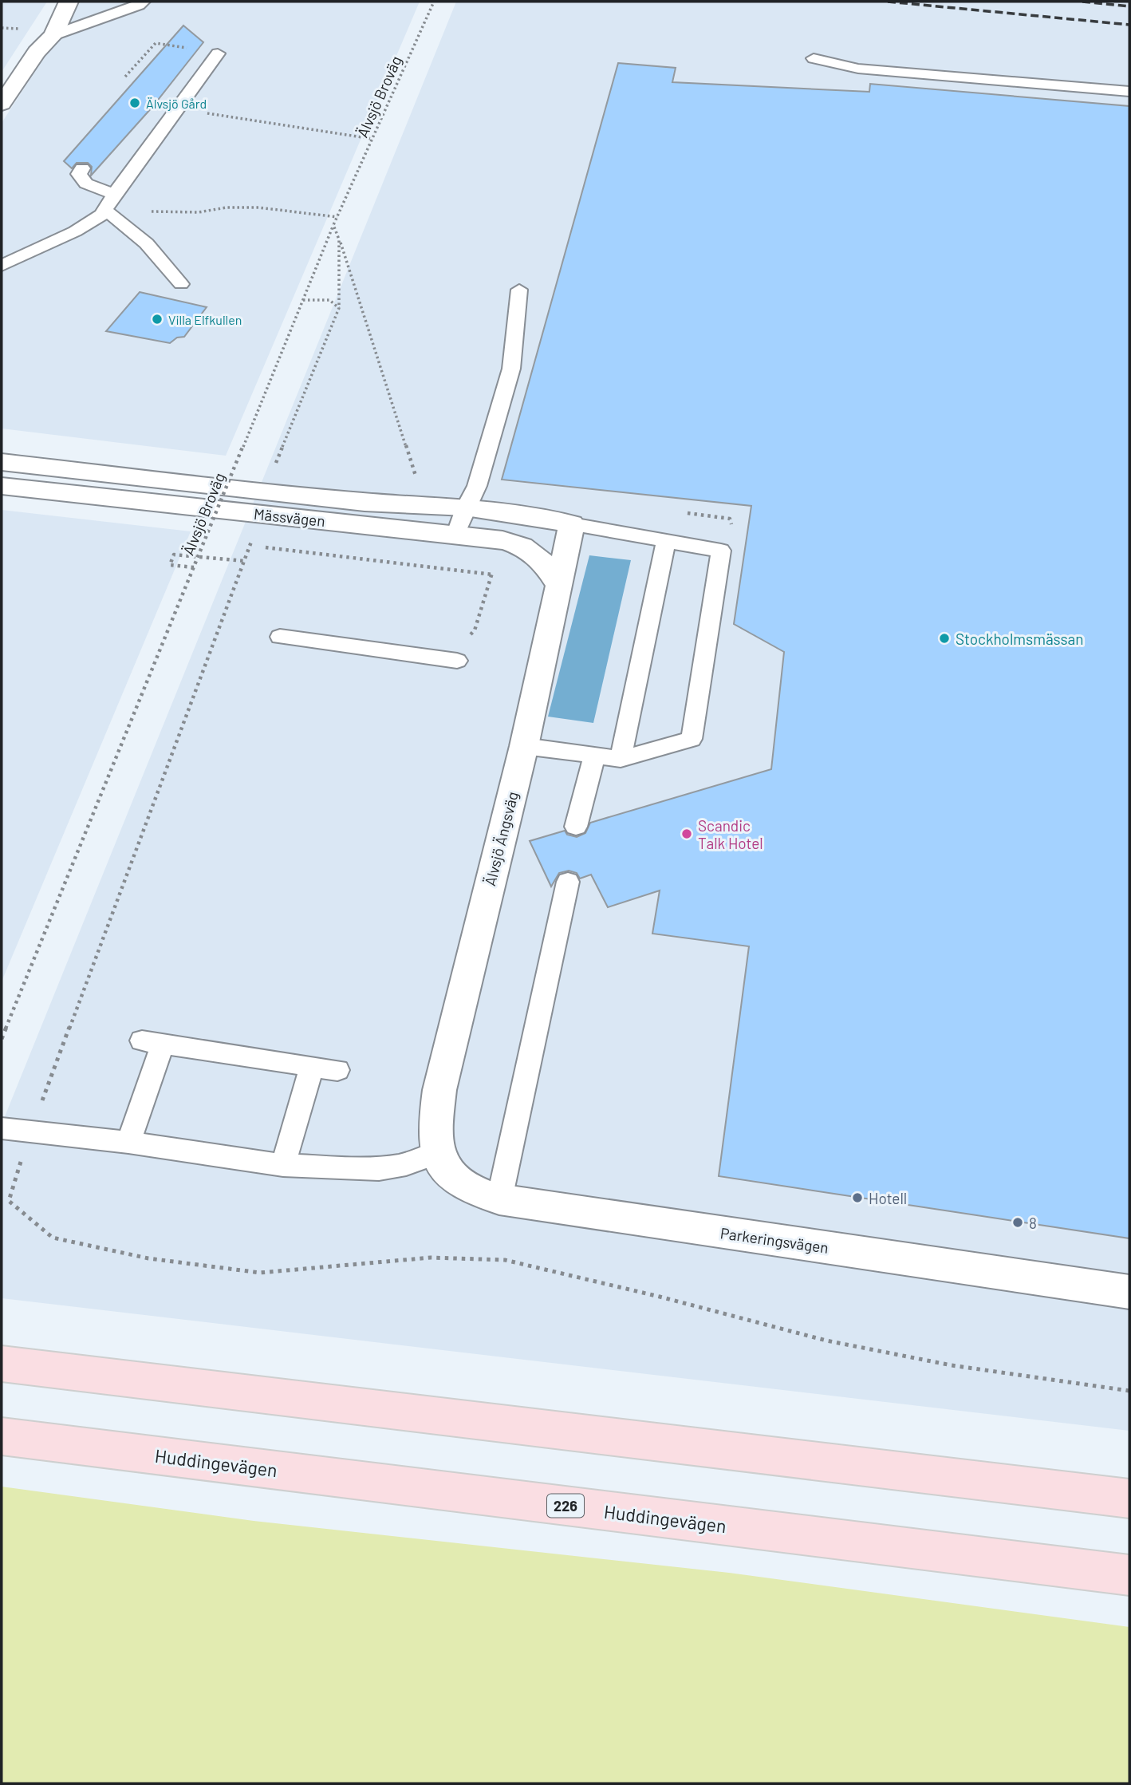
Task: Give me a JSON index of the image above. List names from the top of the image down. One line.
{"streets":{"main road":["Huddingevägen","226"],"street":["Mässvägen","Älvsjö Ängsväg","Parkeringsvägen"],"path":["Älvsjö Broväg"]},"crossings":[["Mässvägen","Älvsjö Ängsväg"],["Älvsjö Ängsväg","Parkeringsvägen"]],"places":["Älvsjö Gård","Villa Elfkullen","Stockholmsmässan","Scandic Talk Hotel","Hotell","8"]}
